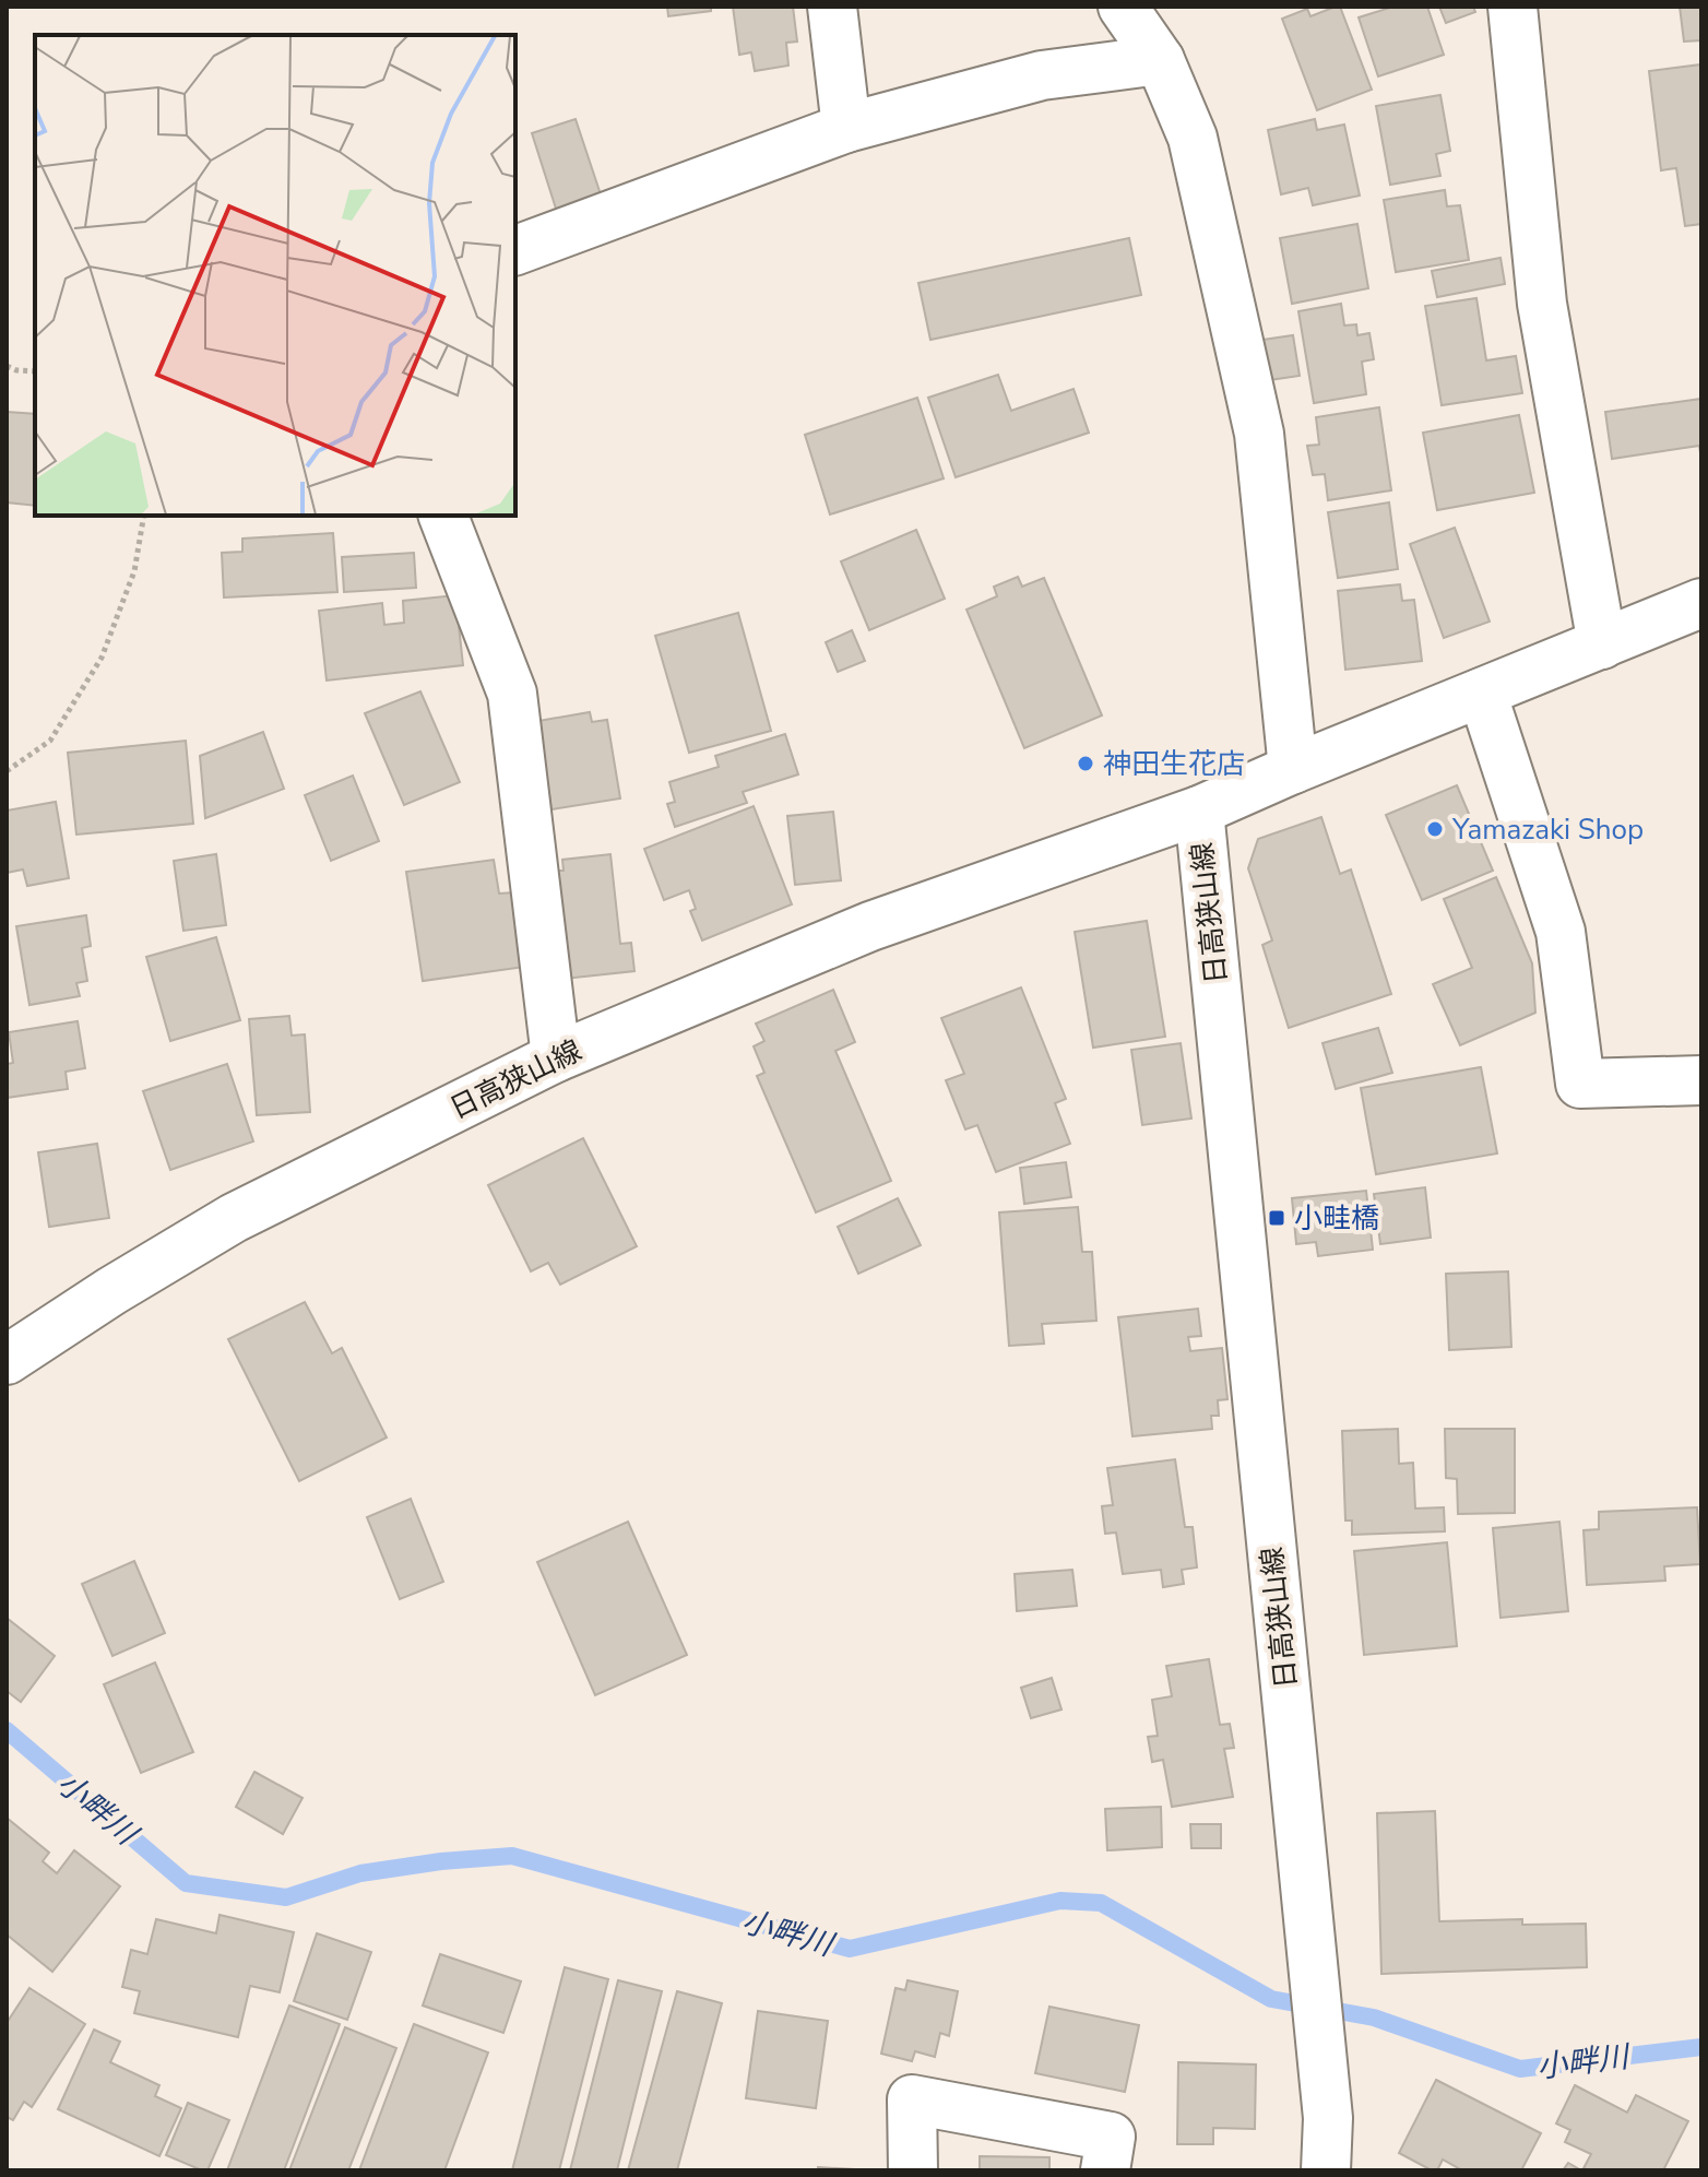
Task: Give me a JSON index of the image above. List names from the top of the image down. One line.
{"streets":{"street":["日高狭山線"]},"water":["小畔川"],"places":{"other":["神田生花店","Yamazaki Shop"],"transit":["小畦橋"]}}
